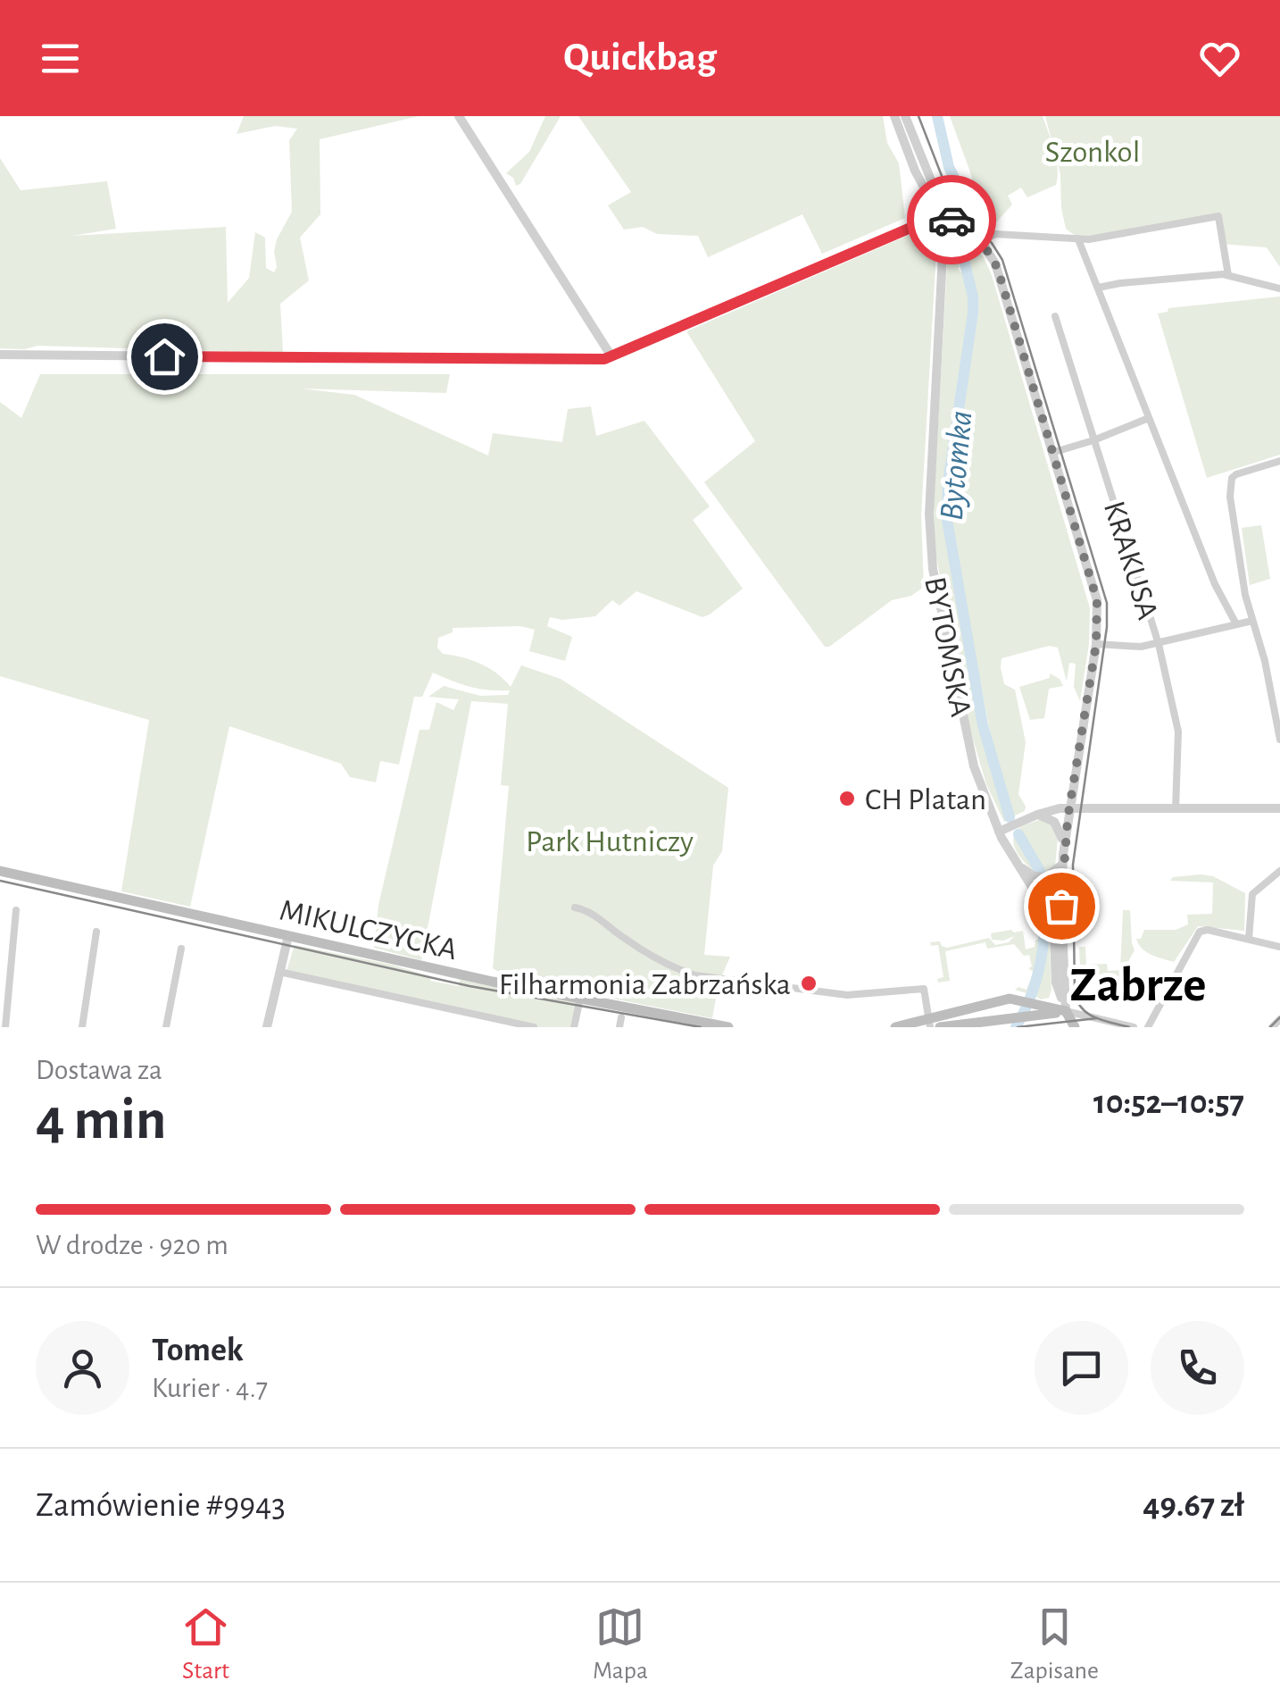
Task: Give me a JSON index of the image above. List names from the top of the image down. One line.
{"streets":{"main road":["MIKULCZYCKA"],"street":["KRAKUSA","BYTOMSKA"]},"districts":["Zabrze"],"water":["Bytomka"],"parks":["Szonkol","Park Hutniczy"],"places":["CH Platan","Filharmonia Zabrzańska"],"page":{"header":"Quickbag","heading":["4 min","Dostawa za","10:52–10:57"],"panel":["Tomek","Kurier · 4.7","Zamówienie #9943","49.67 zł"],"bar":"W drodze · 920 m","tabs":["Start","Mapa","Zapisane"]}}
